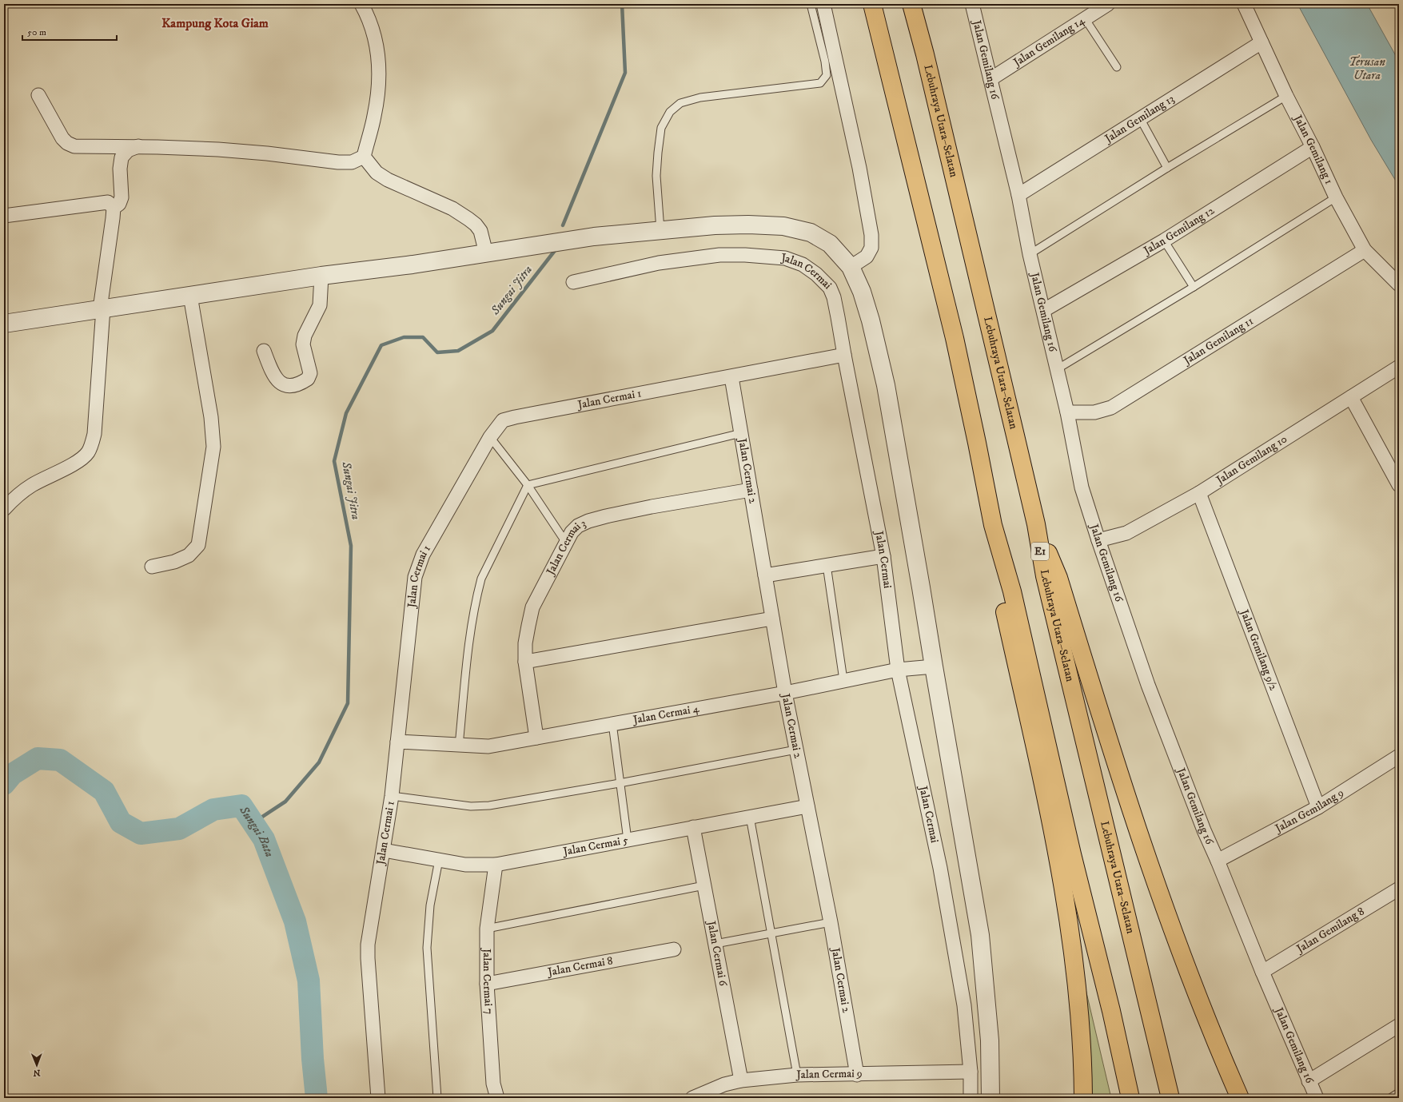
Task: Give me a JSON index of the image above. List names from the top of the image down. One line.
{"streets":{"highway":["Lebuhraya Utara–Selatan","E1"],"street":["Jalan Gemilang 14","Jalan Gemilang 16","Jalan Gemilang 13","Jalan Gemilang 1","Jalan Gemilang 12","Jalan Cermai","Jalan Gemilang 11","Jalan Cermai 1","Jalan Gemilang 10","Jalan Cermai 2","Jalan Cermai 3","Jalan Gemilang 9/2","Jalan Cermai 4","Jalan Gemilang 9","Jalan Cermai 5","Jalan Gemilang 8","Jalan Cermai 6","Jalan Cermai 8","Jalan Cermai 7","Jalan Cermai 9"]},"crossings":[["Jalan Gemilang 14","Jalan Gemilang 16"],["Jalan Gemilang 16","Jalan Gemilang 13"],["Jalan Gemilang 16","Jalan Gemilang 12"],["Jalan Gemilang 16","Jalan Gemilang 11"],["Jalan Gemilang 16","Jalan Gemilang 10"],["Jalan Gemilang 16","Jalan Gemilang 9"],["Jalan Gemilang 16","Jalan Gemilang 8"],["Jalan Gemilang 13","Jalan Gemilang 1"],["Jalan Gemilang 1","Jalan Gemilang 12"],["Jalan Gemilang 1","Jalan Gemilang 11"],["Jalan Cermai","Jalan Cermai 1"],["Jalan Cermai","Jalan Cermai 4"],["Jalan Cermai","Jalan Cermai 9"],["Jalan Cermai 1","Jalan Cermai 2"],["Jalan Cermai 1","Jalan Cermai 4"],["Jalan Cermai 1","Jalan Cermai 5"],["Jalan Gemilang 10","Jalan Gemilang 9/2"],["Jalan Cermai 2","Jalan Cermai 3"],["Jalan Cermai 2","Jalan Cermai 4"],["Jalan Cermai 2","Jalan Cermai 5"],["Jalan Cermai 2","Jalan Cermai 9"],["Jalan Cermai 3","Jalan Cermai 4"],["Jalan Gemilang 9/2","Jalan Gemilang 9"],["Jalan Cermai 5","Jalan Cermai 6"],["Jalan Cermai 5","Jalan Cermai 7"],["Jalan Cermai 6","Jalan Cermai 9"],["Jalan Cermai 8","Jalan Cermai 7"]],"districts":["Kampung Kota Giam"],"water":["Terusan Utara","Sungai Jitra","Sungai Bata"],"scale_bar":"50 m","north":"bottom"}
